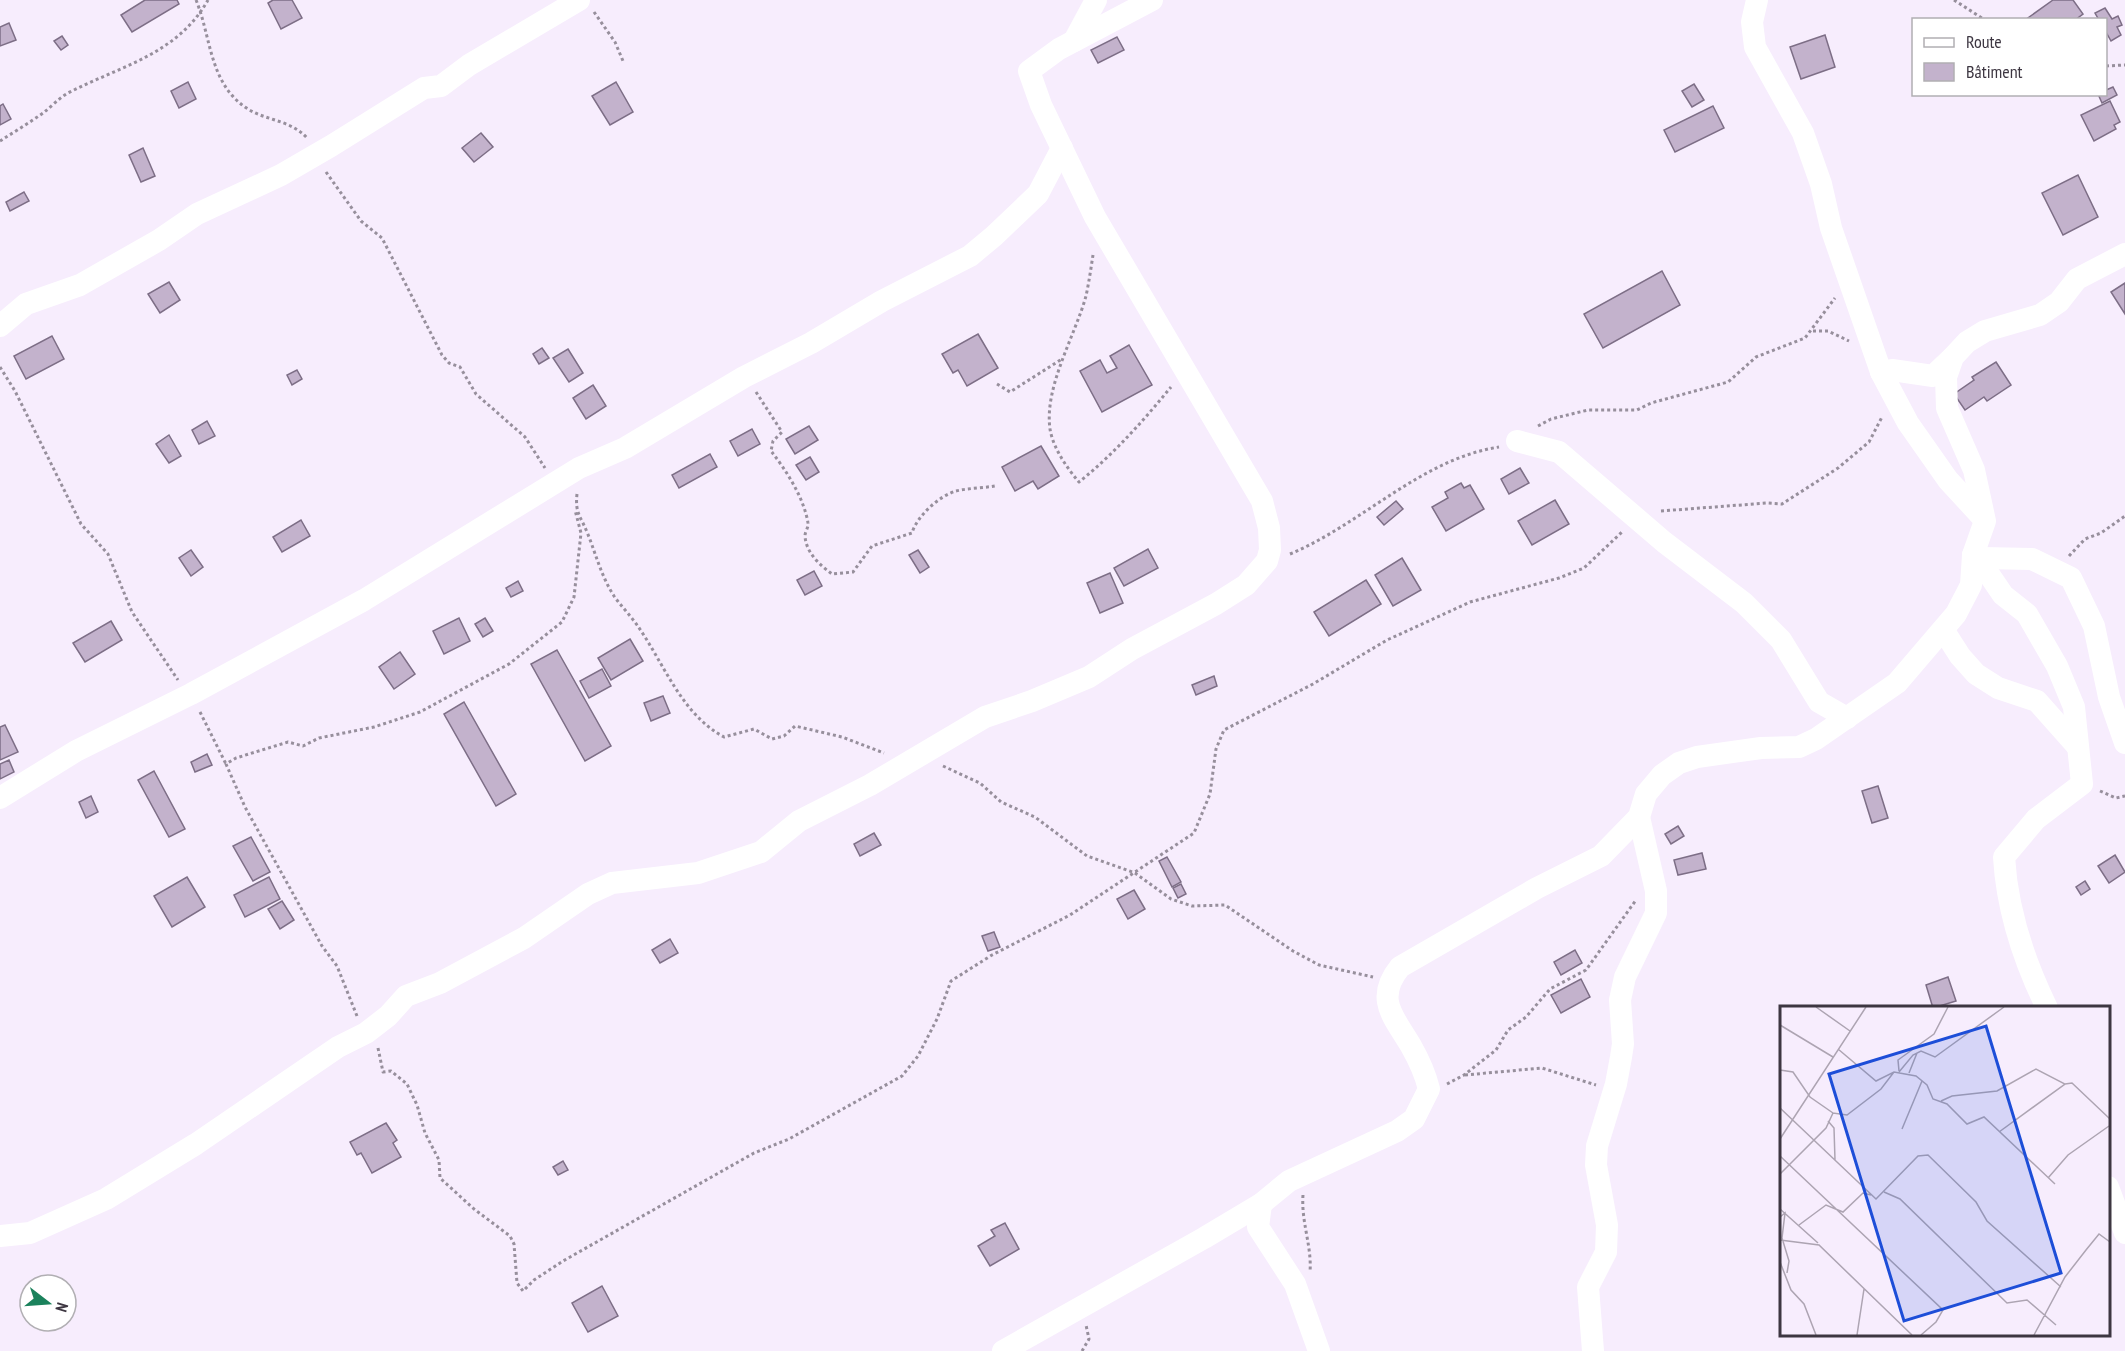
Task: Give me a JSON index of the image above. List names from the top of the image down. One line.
{"legend":["Route","Bâtiment"],"north":"right"}
